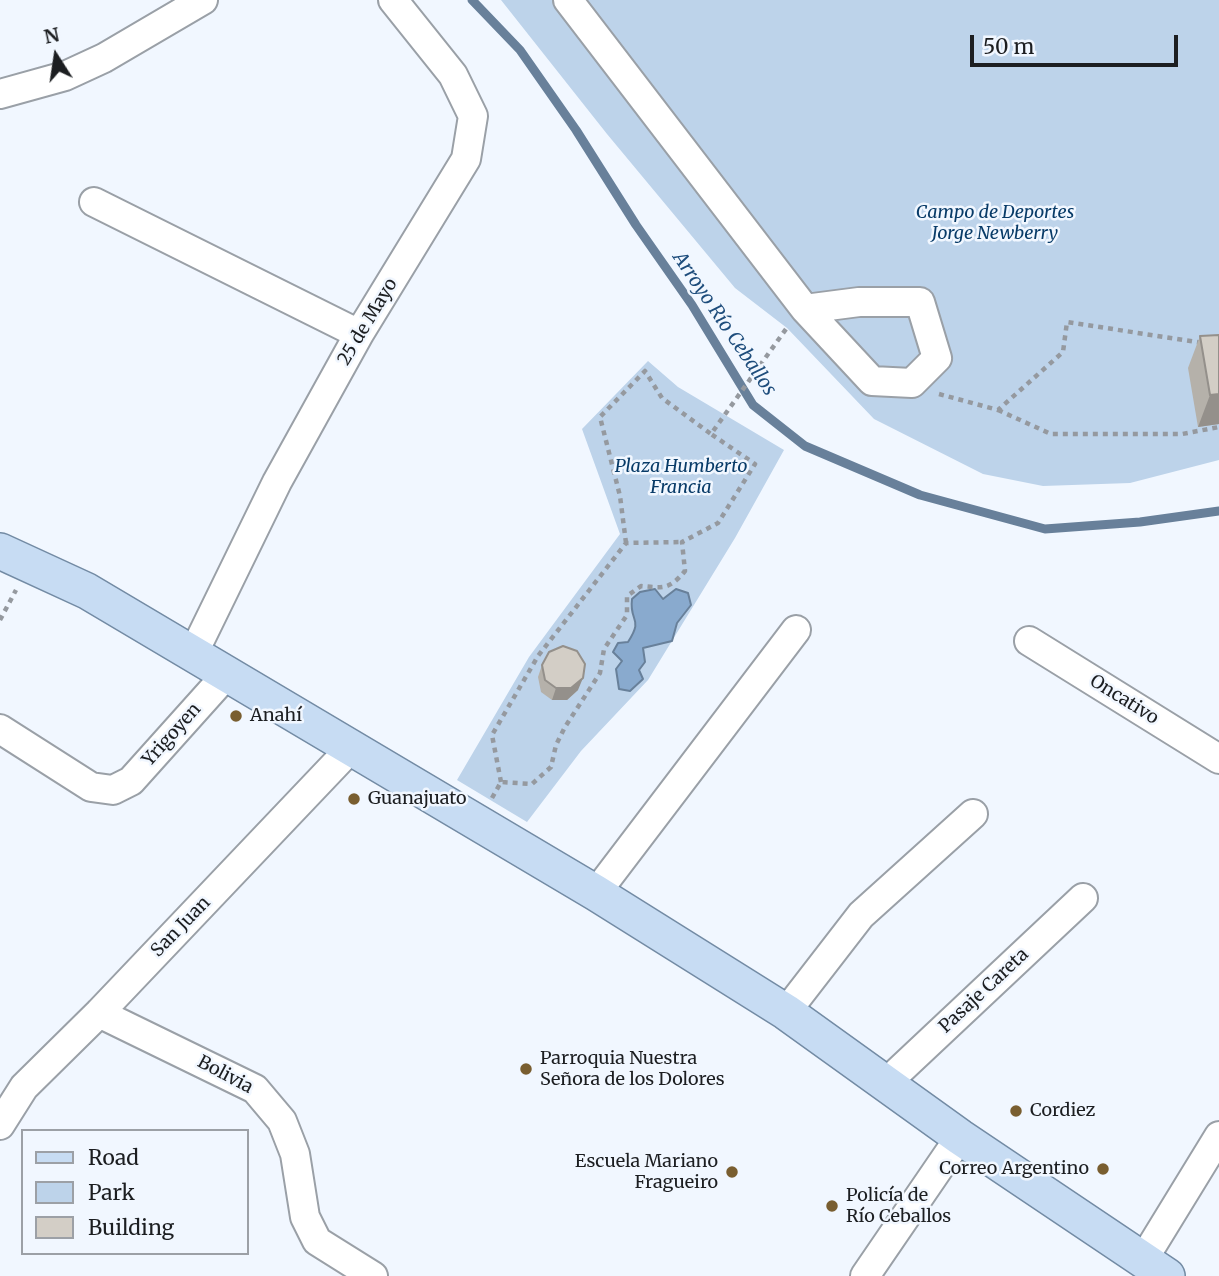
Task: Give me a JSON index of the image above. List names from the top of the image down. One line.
{"streets":{"street":["25 de Mayo","Oncativo","Yrigoyen","San Juan","Pasaje Careta","Bolivia"]},"crossings":[["San Juan","Bolivia"]],"water":["Arroyo Río Ceballos"],"parks":["Campo de Deportes Jorge Newberry","Plaza Humberto Francia"],"places":["Anahí","Guanajuato","Parroquia Nuestra Señora de los Dolores","Cordiez","Correo Argentino","Escuela Mariano Fragueiro","Policía de Río Ceballos"],"legend":["Road","Park","Building"],"scale_bar":"50 m","north":"top"}
